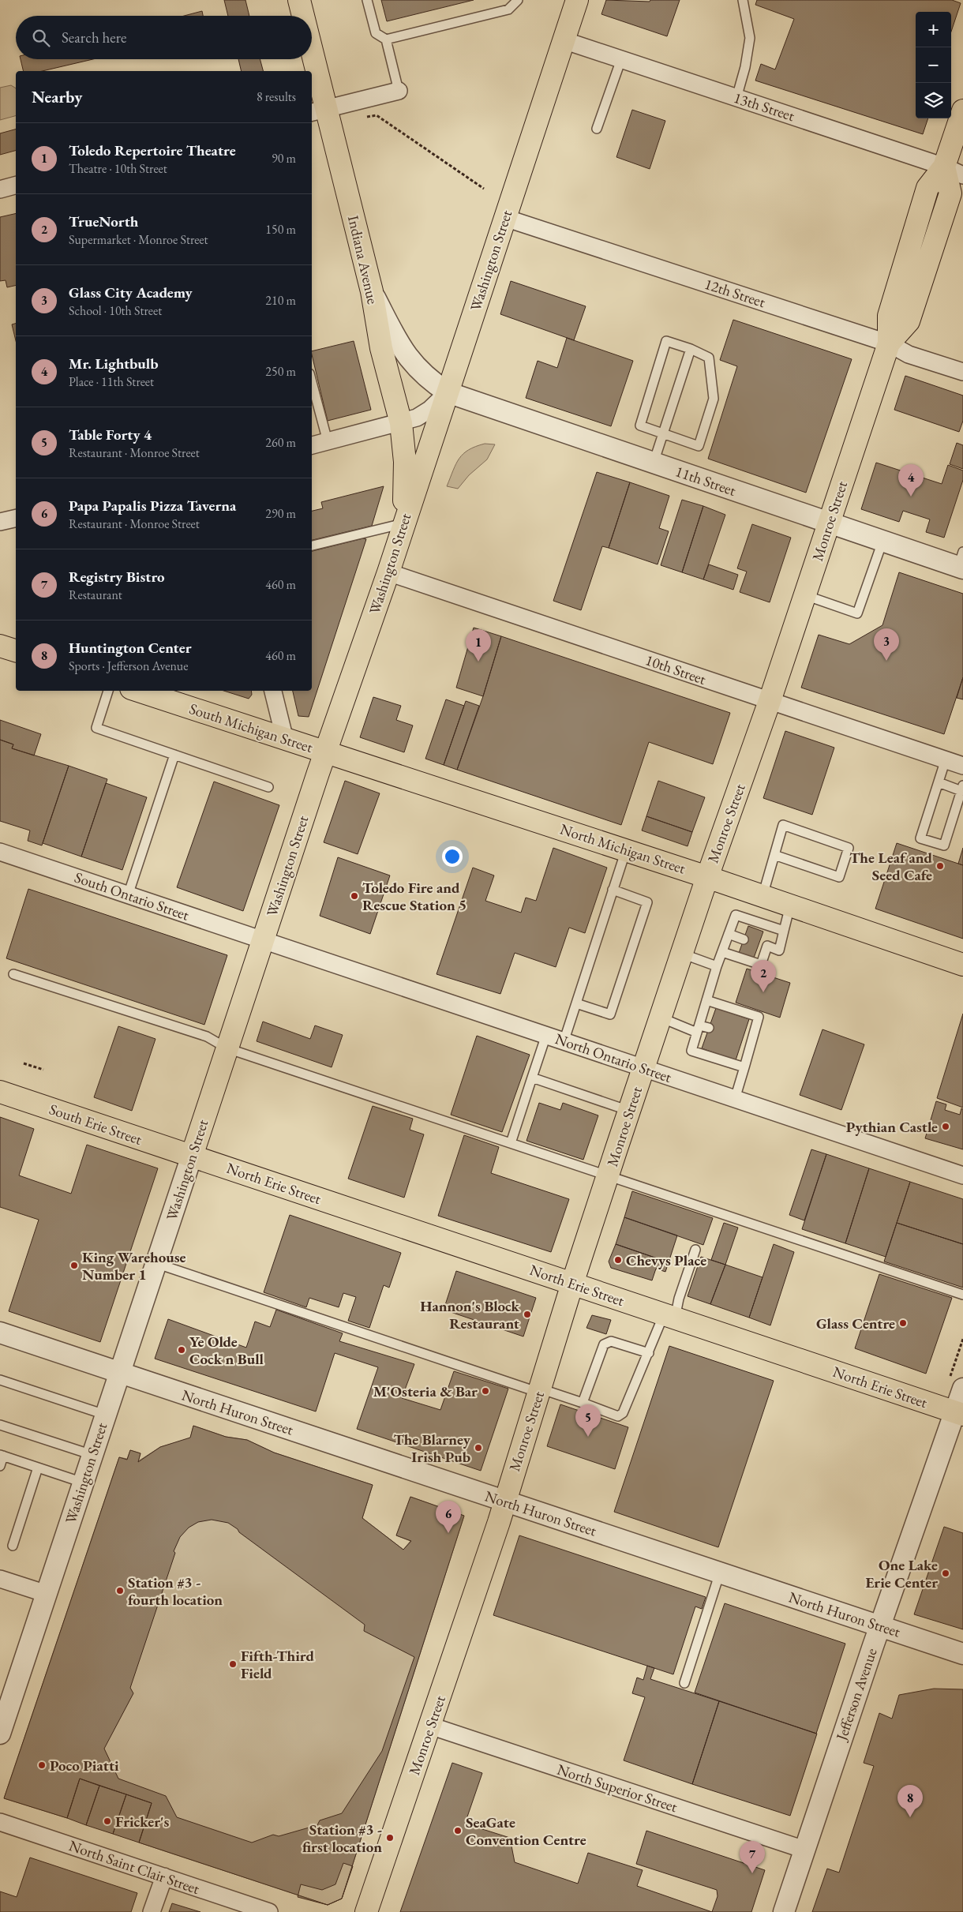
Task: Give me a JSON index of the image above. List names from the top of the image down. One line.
{"streets":{"main road":["Indiana Avenue","Washington Street","Monroe Street","South Michigan Street","North Michigan Street","South Erie Street","North Erie Street"],"street":["13th Street","12th Street","11th Street","10th Street","South Ontario Street","North Ontario Street","North Huron Street","Jefferson Avenue","North Superior Street","North Saint Clair Street"]},"crossings":[["13th Street","Washington Street"],["13th Street","Monroe Street"],["Indiana Avenue","Washington Street"],["Indiana Avenue","11th Street"],["Washington Street","12th Street"],["Washington Street","11th Street"],["Washington Street","10th Street"],["Washington Street","South Michigan Street"],["Washington Street","North Michigan Street"],["Washington Street","South Ontario Street"],["Washington Street","North Ontario Street"],["Washington Street","South Erie Street"],["Washington Street","North Erie Street"],["Washington Street","North Huron Street"],["12th Street","Monroe Street"],["11th Street","Monroe Street"],["Monroe Street","10th Street"],["Monroe Street","North Michigan Street"],["Monroe Street","North Ontario Street"],["Monroe Street","North Erie Street"],["Monroe Street","North Huron Street"],["Monroe Street","North Superior Street"],["South Michigan Street","North Michigan Street"],["South Ontario Street","North Ontario Street"],["South Erie Street","North Erie Street"],["North Erie Street","Jefferson Avenue"],["North Huron Street","Jefferson Avenue"],["Jefferson Avenue","North Superior Street"]],"places":["The Leaf and Seed Cafe","Toledo Fire and Rescue Station 5","Pythian Castle","Chevys Place","King Warehouse Number 1","Hannon's Block Restaurant","Glass Centre","Ye Olde Cock n Bull","M'Osteria & Bar","The Blarney Irish Pub","One Lake Erie Center","Station #3 - fourth location","Fifth-Third Field","Poco Piatti","Fricker's","SeaGate Convention Centre","Station #3 - first location"],"page":{"map_buttons":["+","−"],"search":"Search here","heading":["Nearby","8 results"],"list":[{"mark":"1","name":"Toledo Repertoire Theatre","note":"Theatre · 10th Street","value":"90 m"},{"mark":"2","name":"TrueNorth","note":"Supermarket · Monroe Street","value":"150 m"},{"mark":"3","name":"Glass City Academy","note":"School · 10th Street","value":"210 m"},{"mark":"4","name":"Mr. Lightbulb","note":"Place · 11th Street","value":"250 m"},{"mark":"5","name":"Table Forty 4","note":"Restaurant · Monroe Street","value":"260 m"},{"mark":"6","name":"Papa Papalis Pizza Taverna","note":"Restaurant · Monroe Street","value":"290 m"},{"mark":"7","name":"Registry Bistro","note":"Restaurant","value":"460 m"},{"mark":"8","name":"Huntington Center","note":"Sports · Jefferson Avenue","value":"460 m"}],"pins":["4","3","1","2","5","6","8","7"]}}
